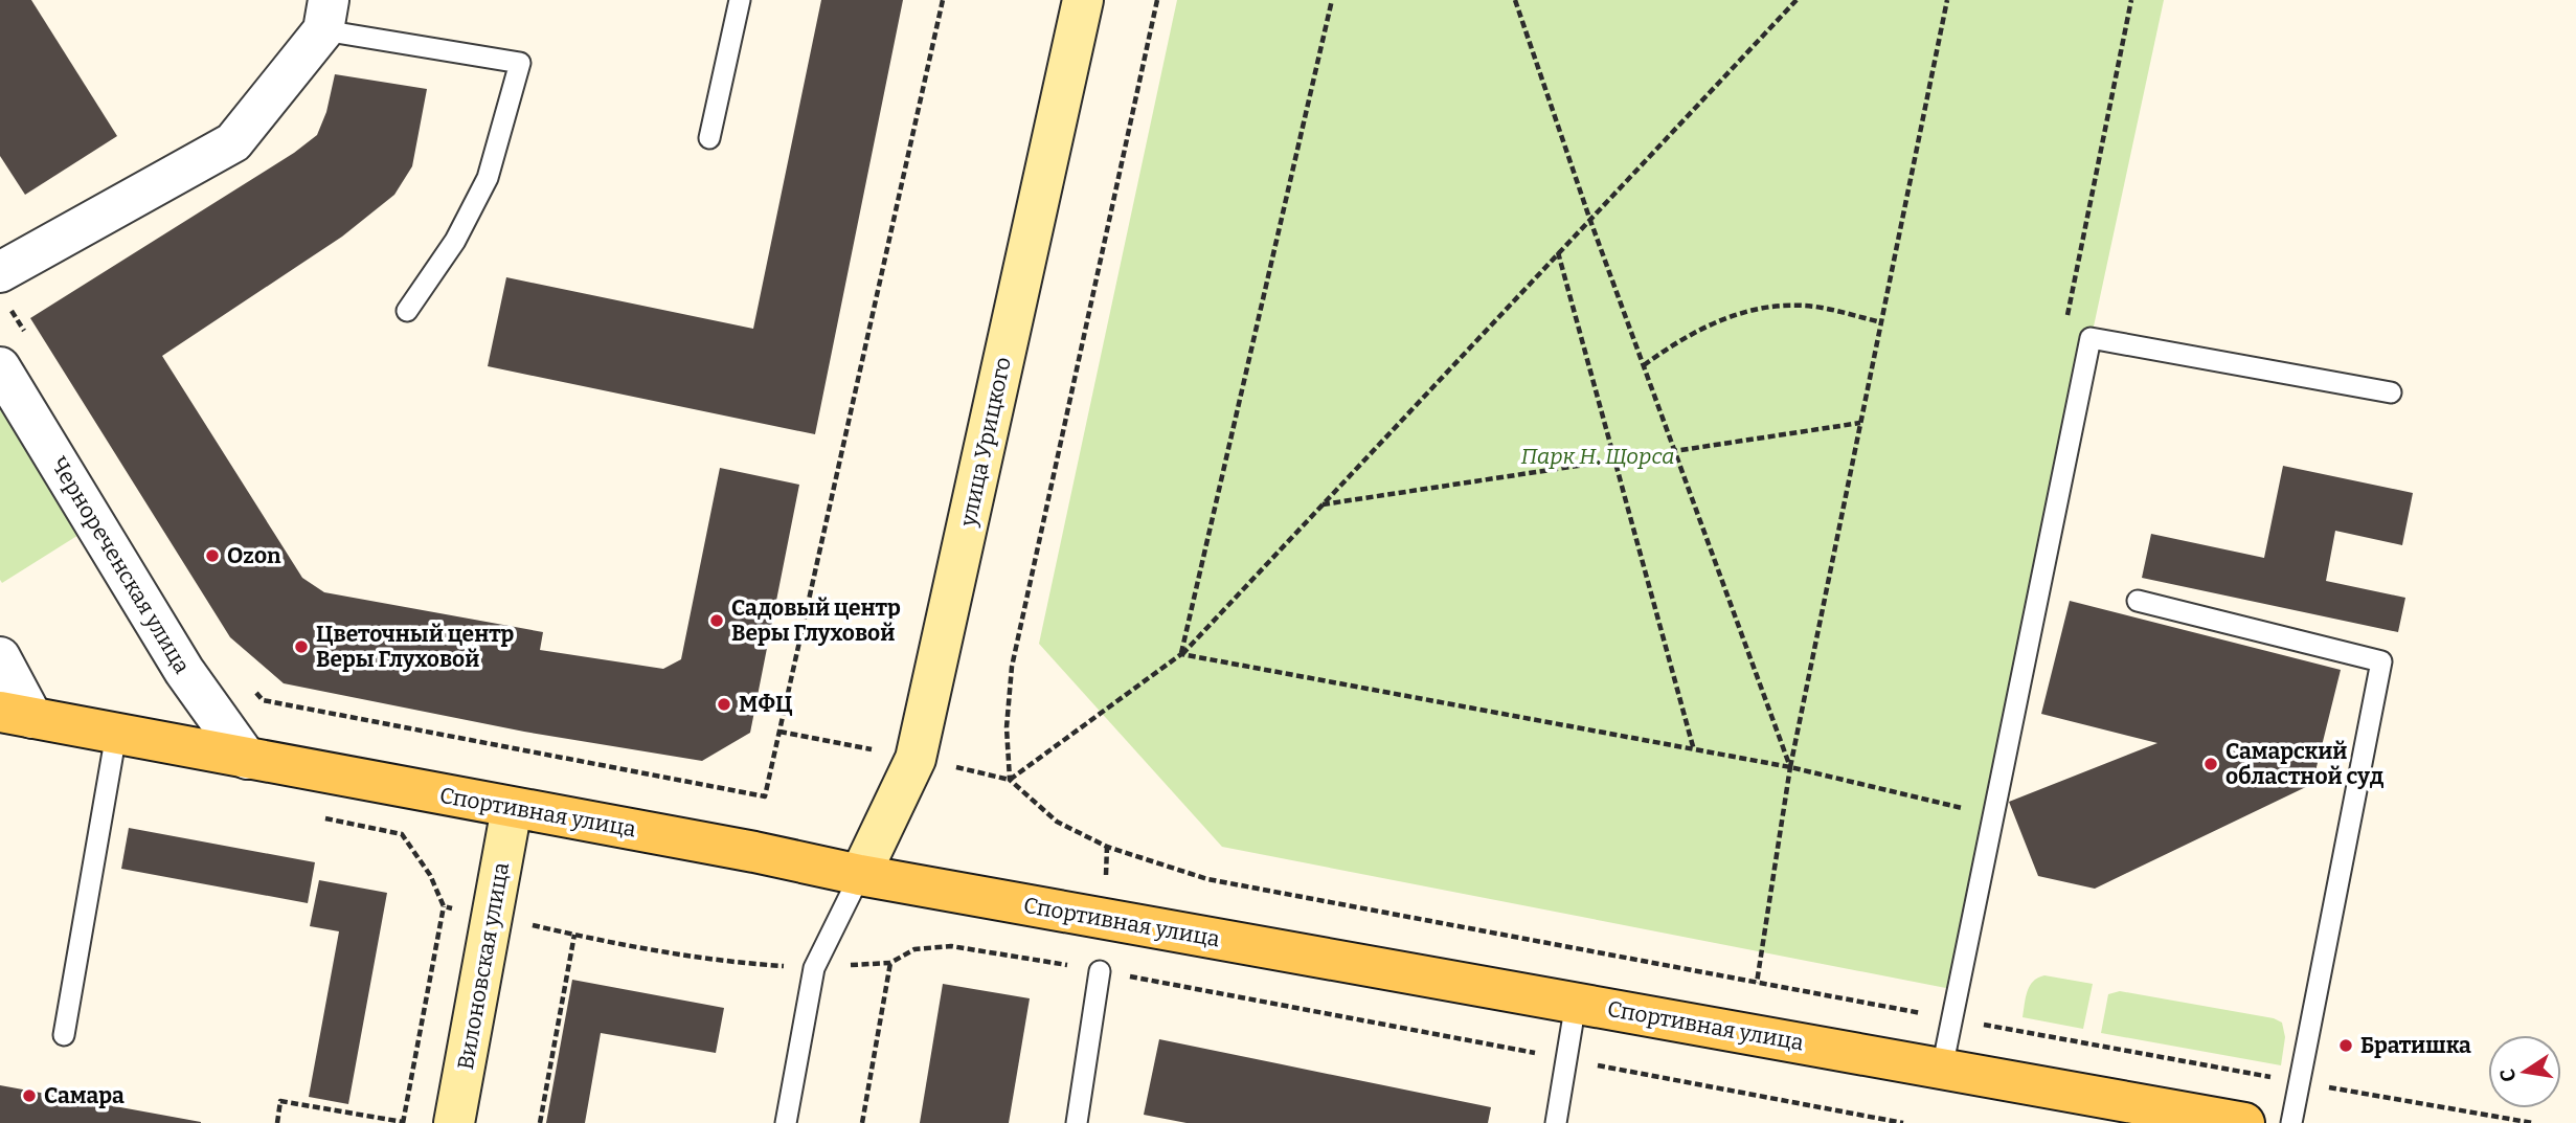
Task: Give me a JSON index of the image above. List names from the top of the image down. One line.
{"streets":{"main road":["улица Урицкого","Спортивная улица","Вилоновская улица"],"street":["Чернореченская улица"]},"crossings":[["улица Урицкого","Спортивная улица"],["Чернореченская улица","Спортивная улица"],["Спортивная улица","Вилоновская улица"]],"parks":["Парк Н. Щорса"],"places":["Ozon","Садовый центр Веры Глуховой","Цветочный центр Веры Глуховой","МФЦ","Самарский областной суд","Братишка","Самара"],"north":"left"}
